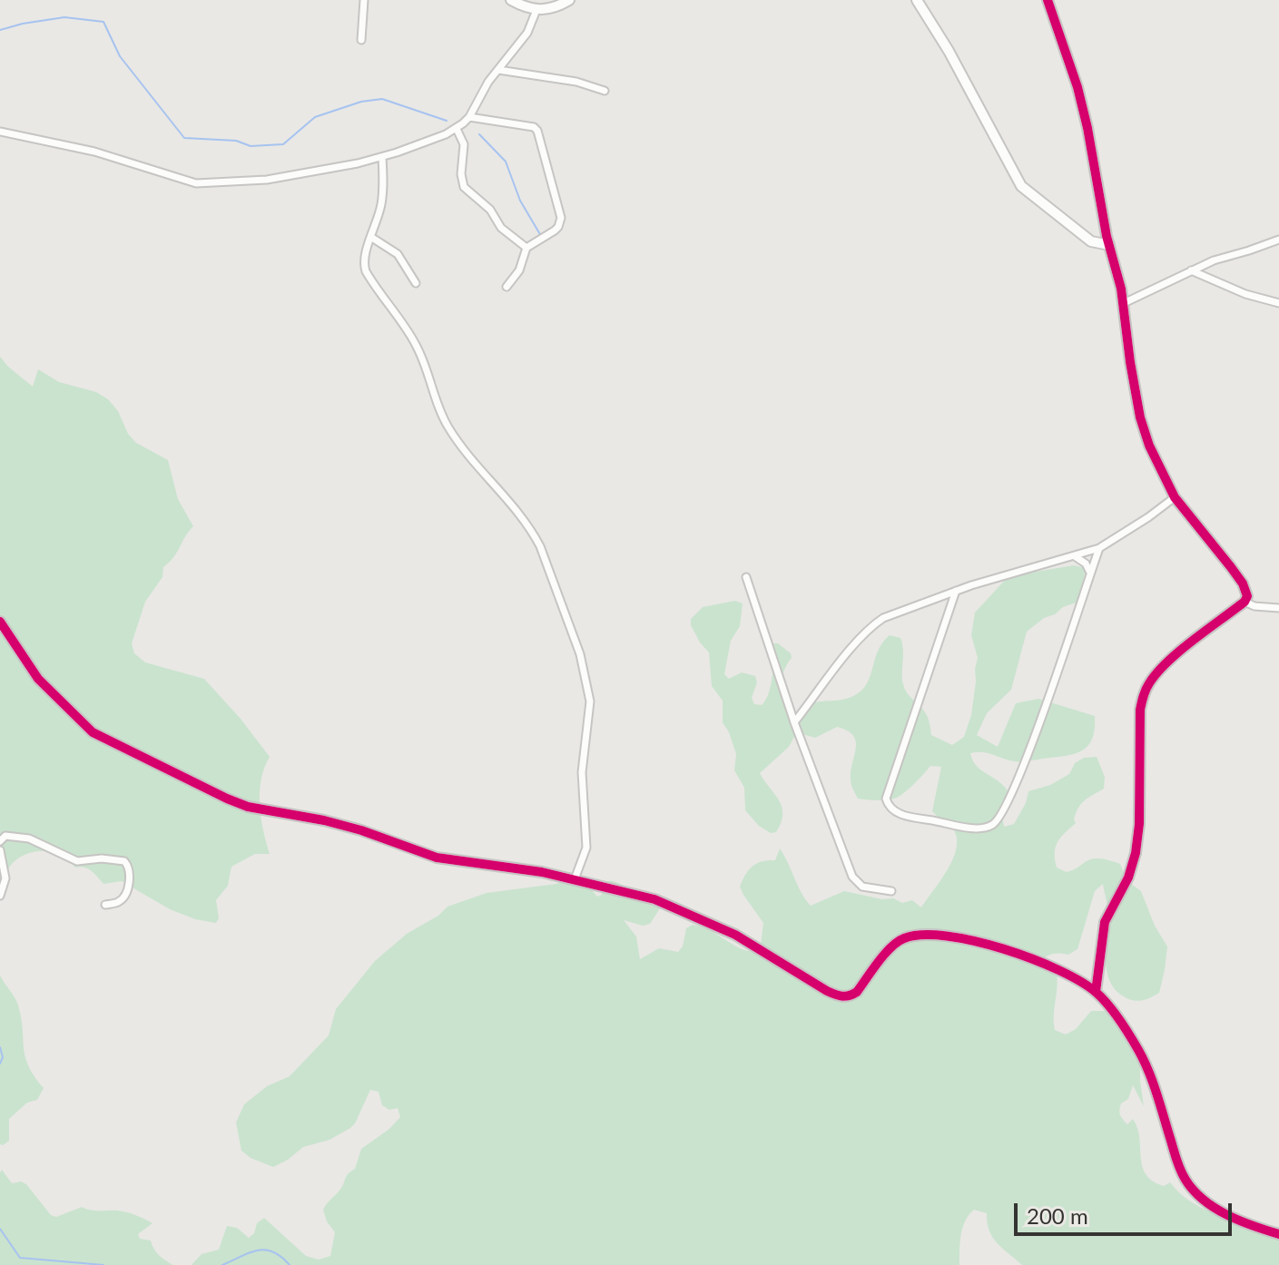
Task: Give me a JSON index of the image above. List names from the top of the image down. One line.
{"scale_bar":"200 m"}
